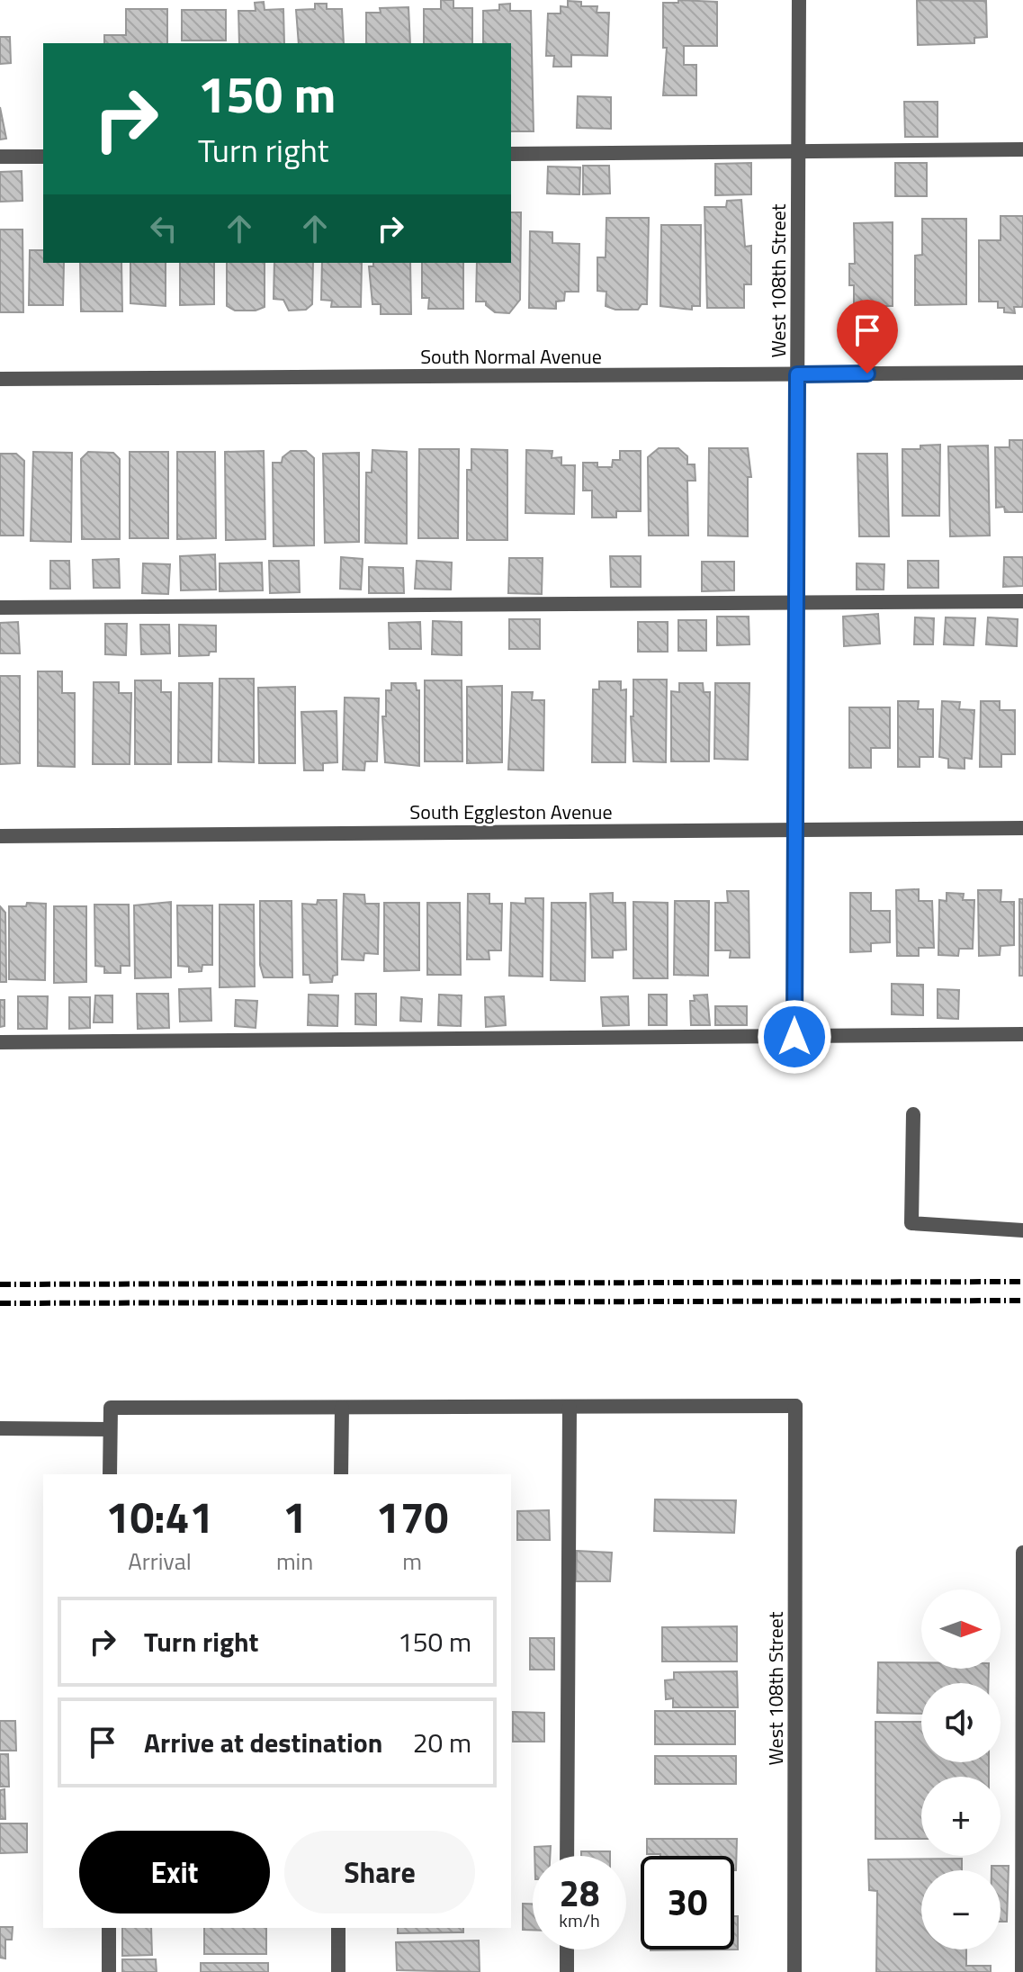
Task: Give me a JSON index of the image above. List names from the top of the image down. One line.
{"streets":{"street":["West 108th Street","South Normal Avenue","South Eggleston Avenue"]},"crossings":[["West 108th Street","South Normal Avenue"],["West 108th Street","South Eggleston Avenue"]],"north":"right","page":{"turn":["150 m","Turn right"],"eta":["10:41","Arrival","1","min","170","m"],"map_buttons":["+","−"],"list":[{"name":"Turn right","value":"150 m"},{"name":"Arrive at destination","value":"20 m"}],"buttons":["Exit","Share"],"speed":"28 km/h","limit":"30"}}
